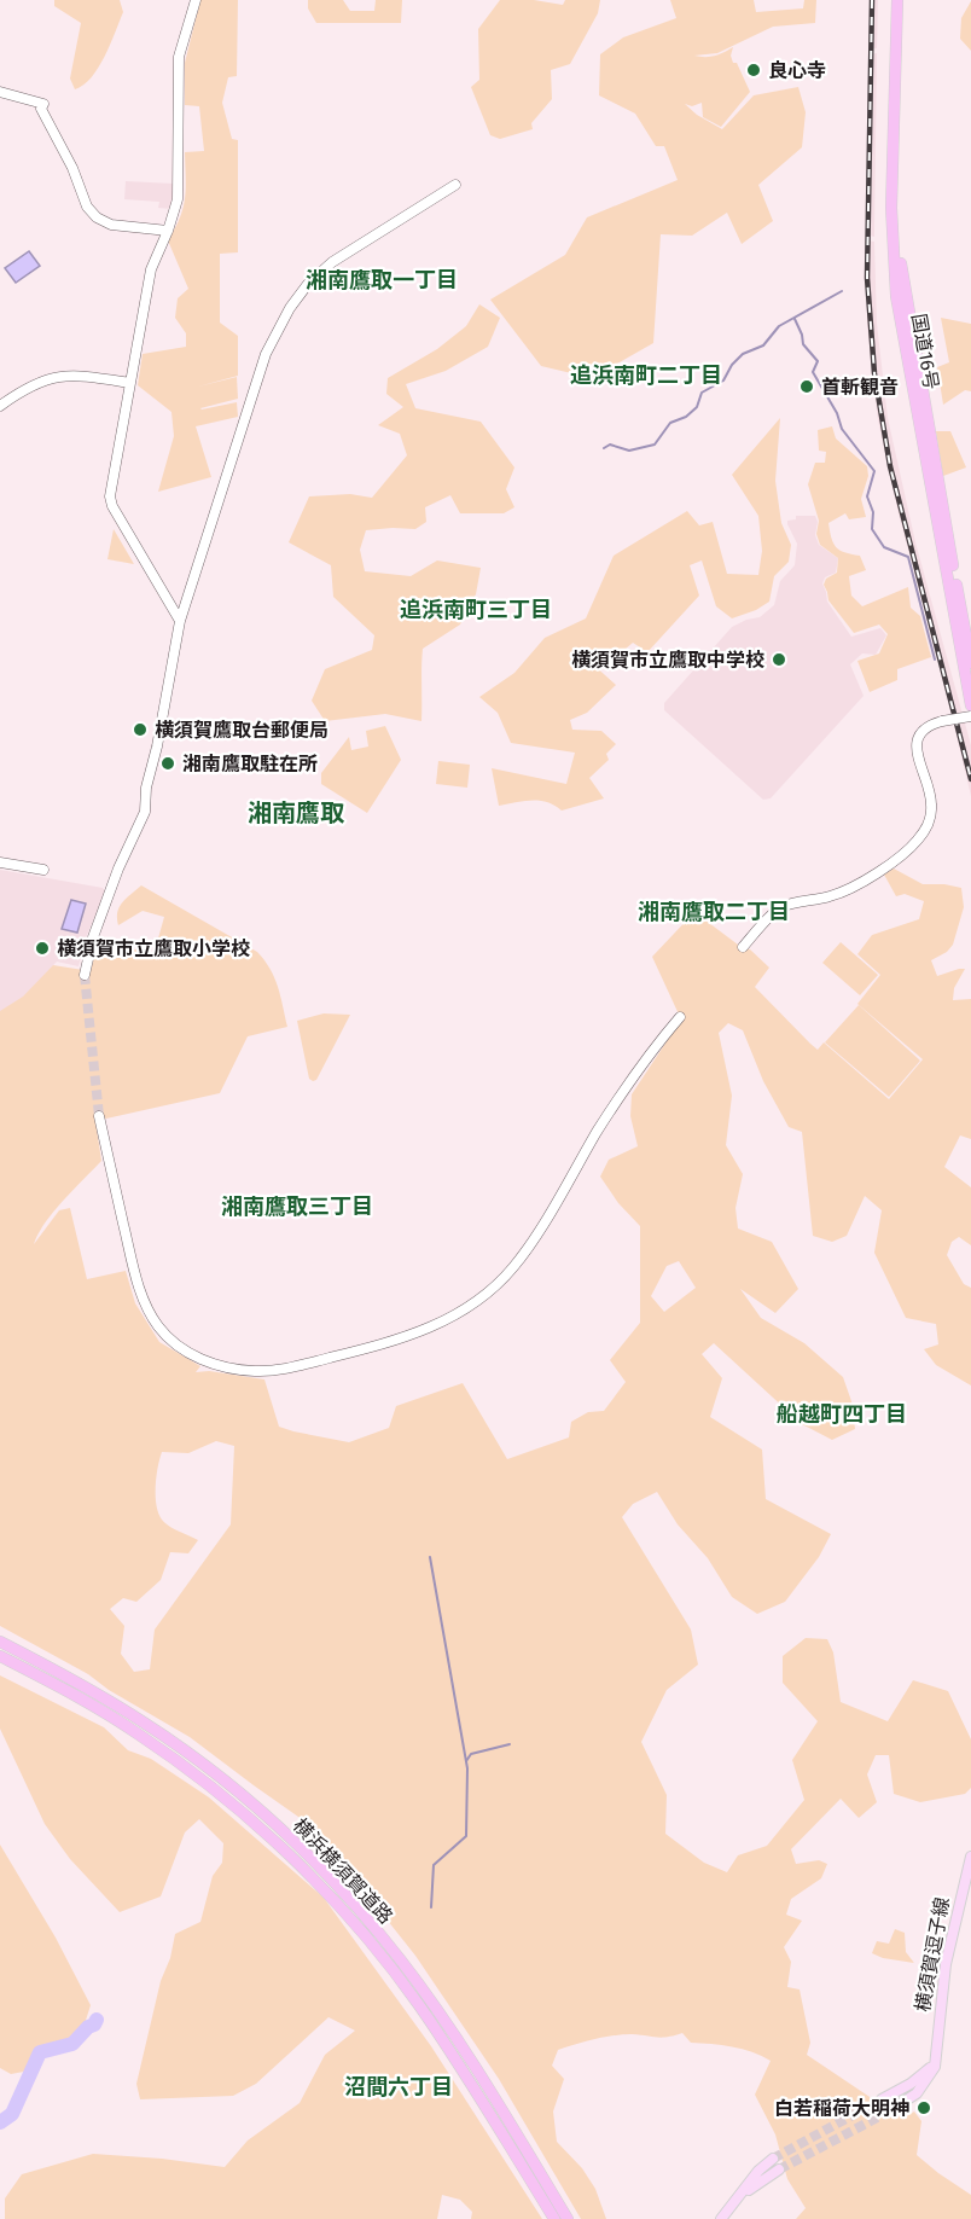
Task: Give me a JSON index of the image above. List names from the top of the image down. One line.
{"streets":{"highway":["国道16号","横浜横須賀道路"],"main road":["横須賀逗子線"]},"districts":["湘南鷹取一丁目","追浜南町二丁目","追浜南町三丁目","湘南鷹取","湘南鷹取二丁目","湘南鷹取三丁目","船越町四丁目","沼間六丁目"],"places":["良心寺","首斬観音","横須賀市立鷹取中学校","横須賀鷹取台郵便局","湘南鷹取駐在所","横須賀市立鷹取小学校","白若稲荷大明神"]}
